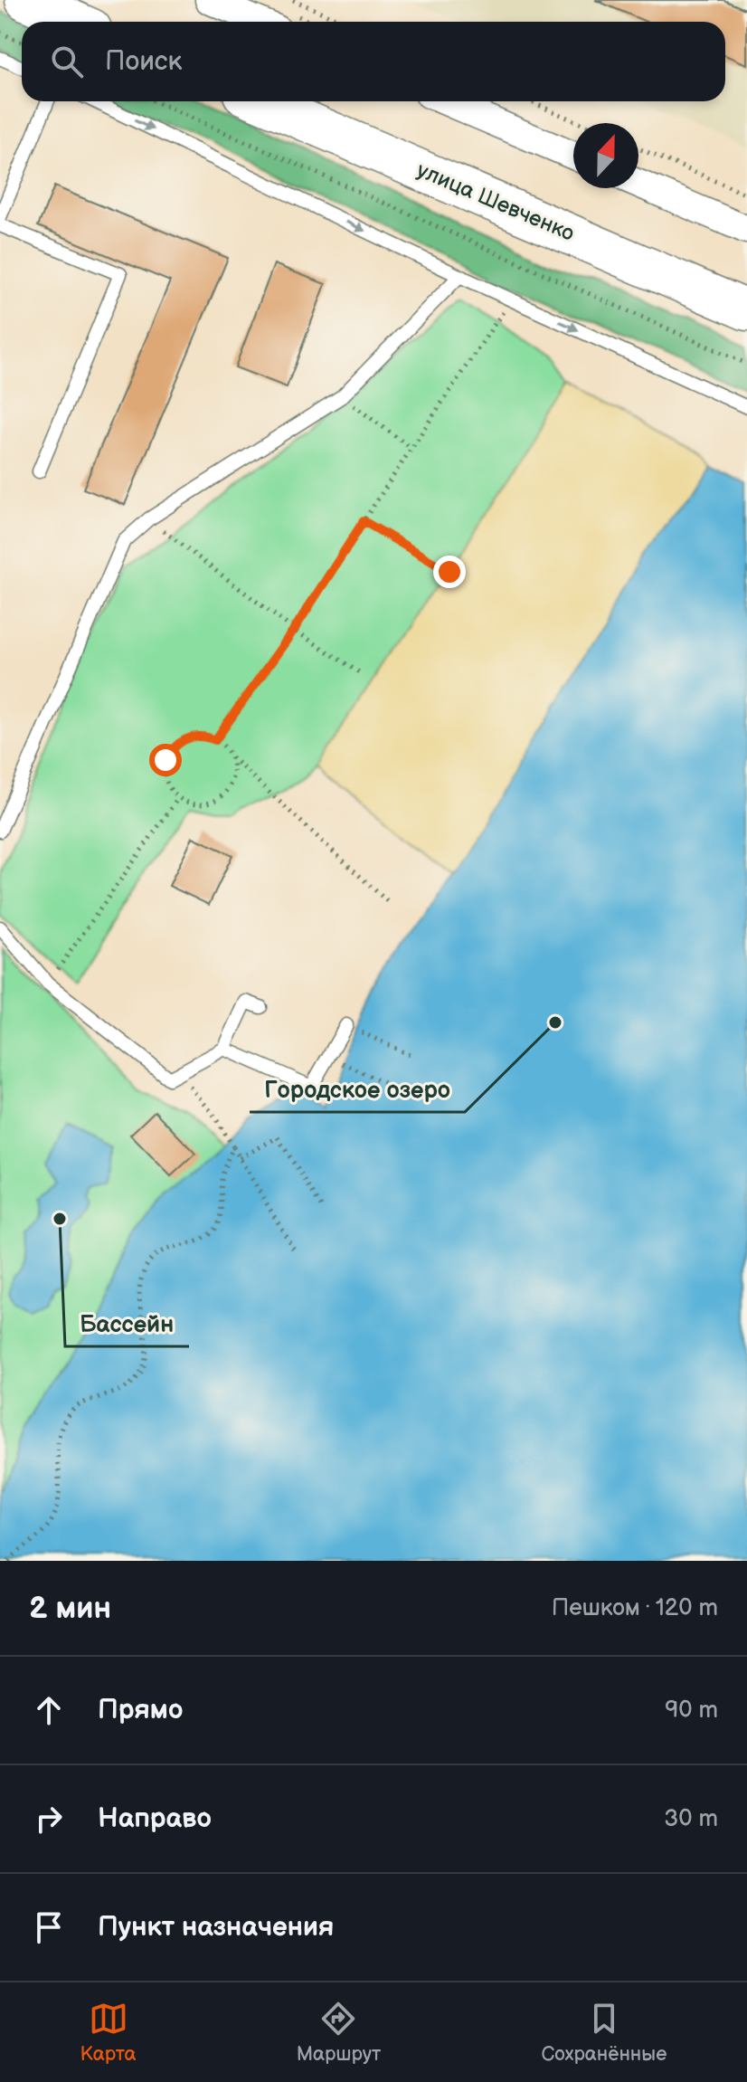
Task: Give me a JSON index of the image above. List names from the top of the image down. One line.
{"streets":{"main road":["улица Шевченко"]},"places":["Городское озеро","Бассейн"],"north":"top","page":{"search":"Поиск","heading":["2 мин","Пешком · 120 m"],"list":[["Прямо","90 m"],["Направо","30 m"],"Пункт назначения"],"nav":["Карта","Маршрут","Сохранённые"]}}
